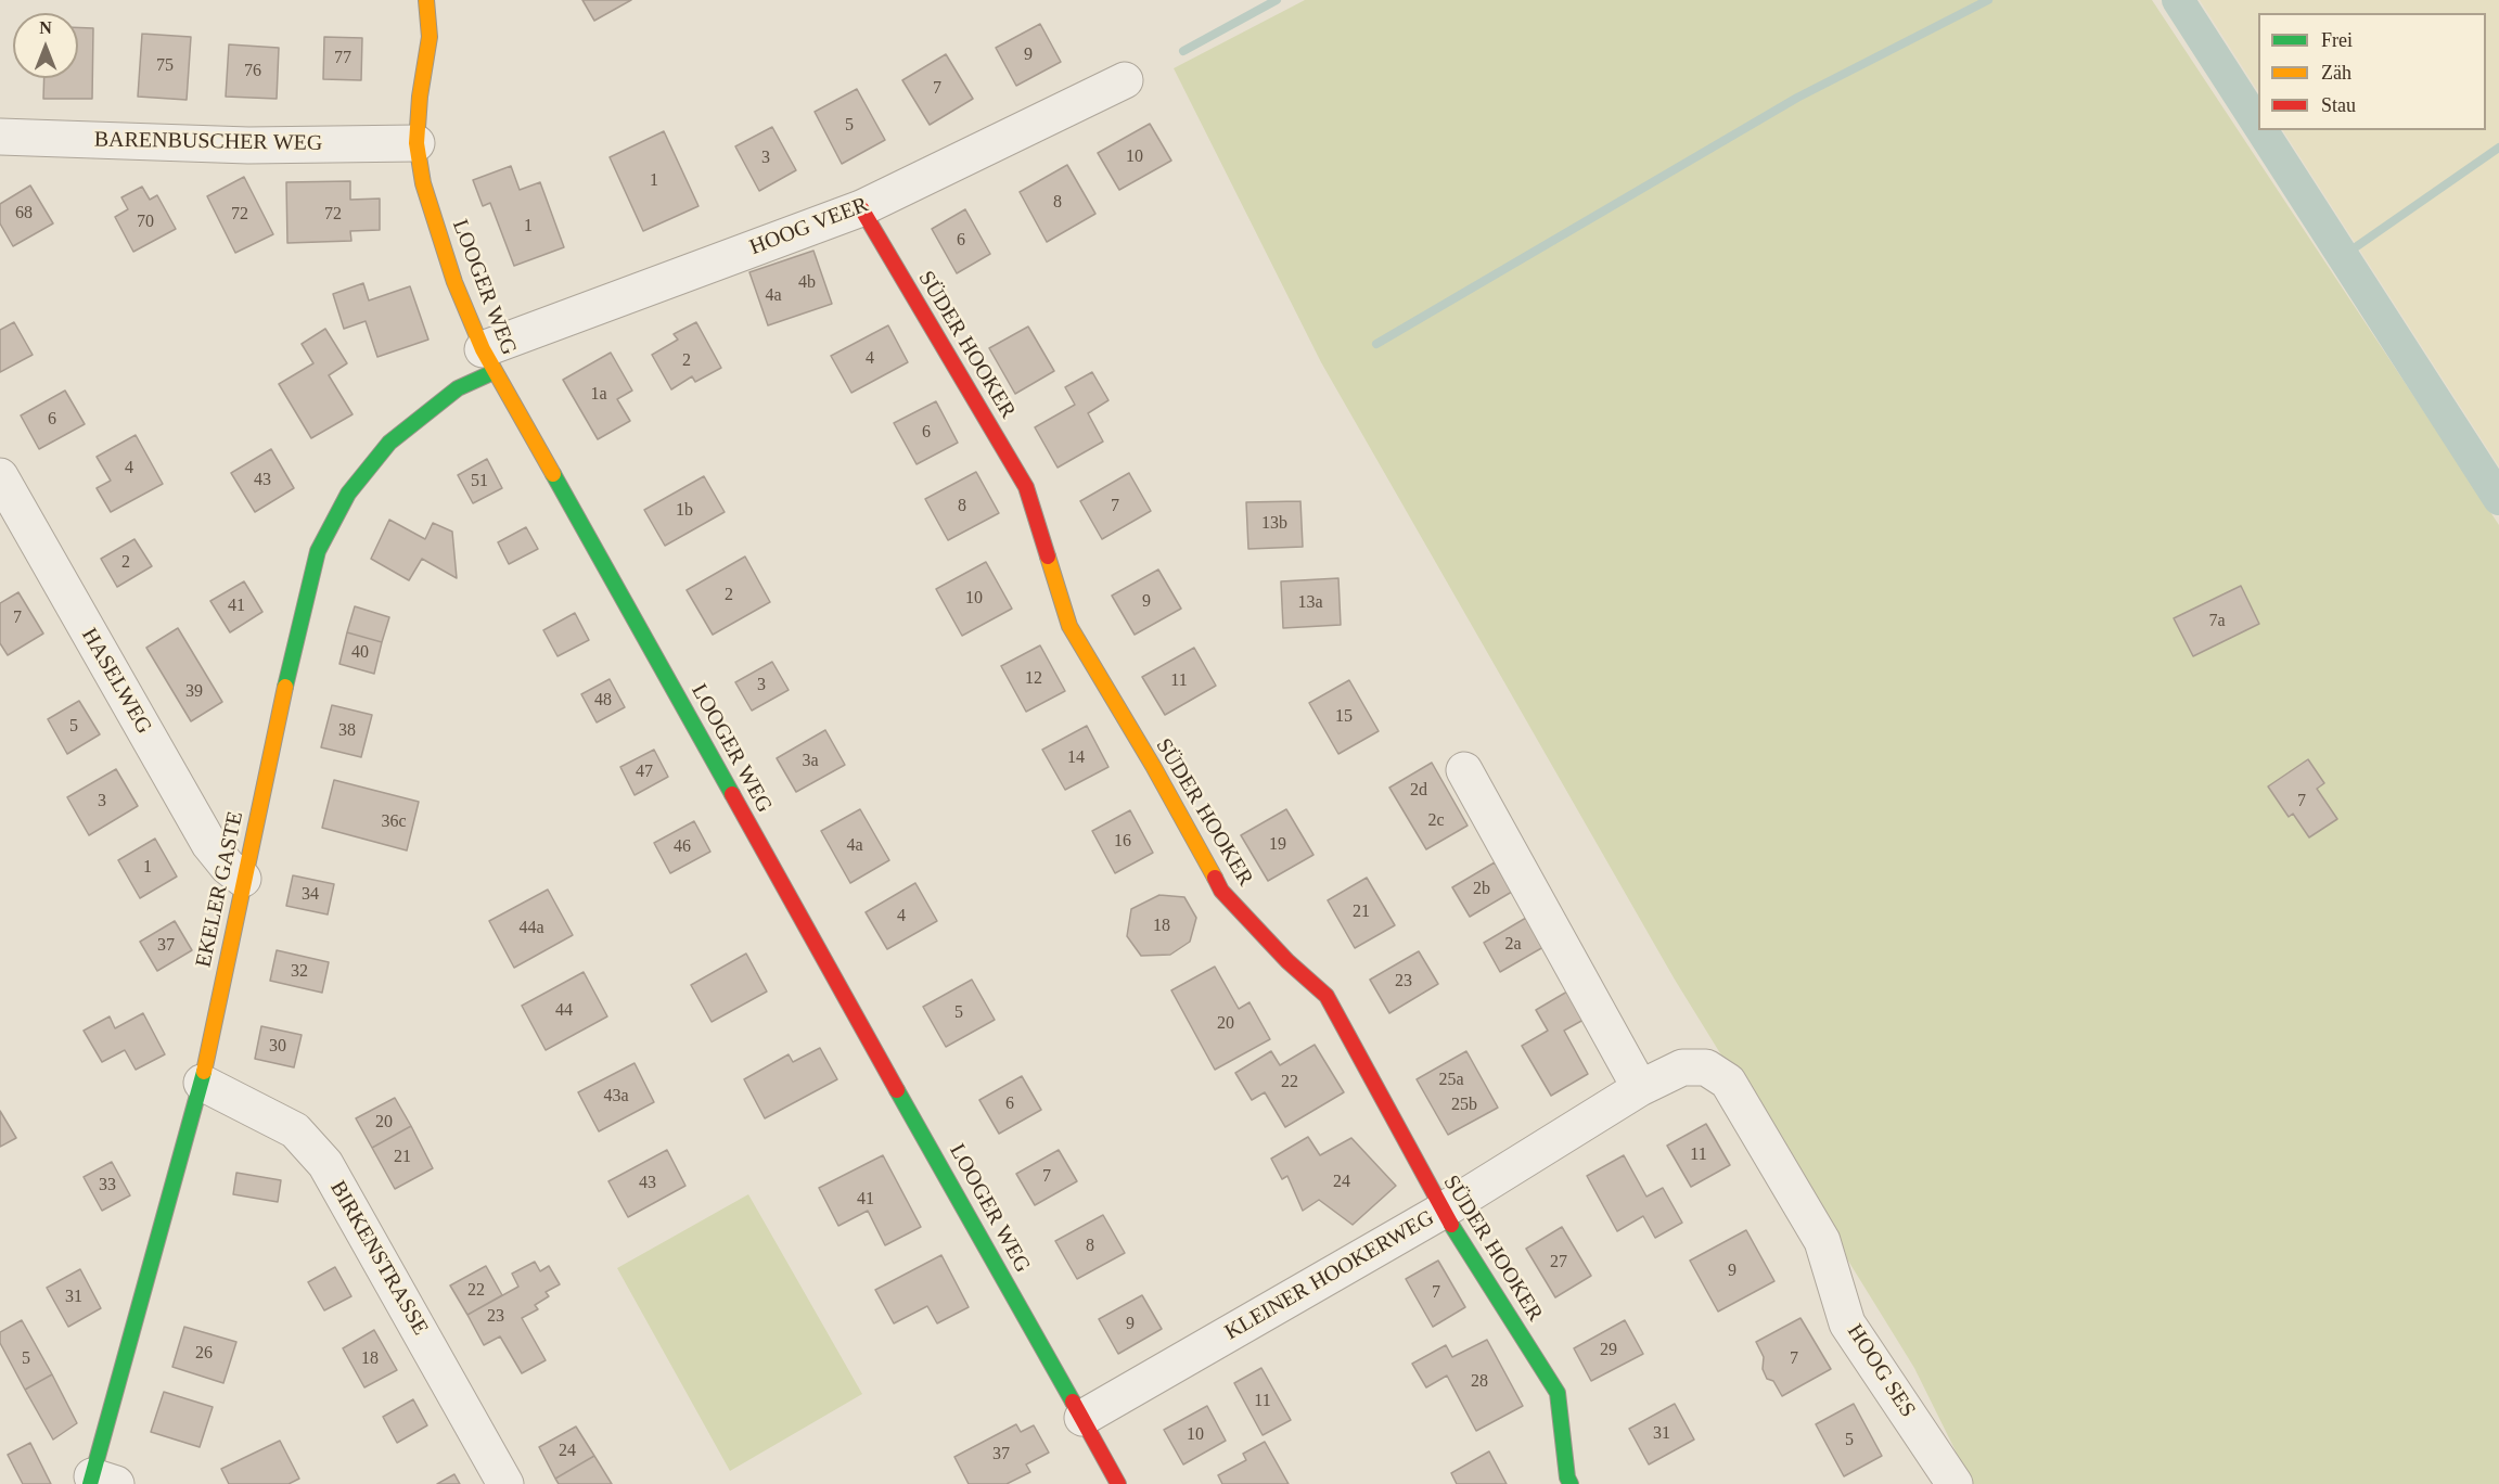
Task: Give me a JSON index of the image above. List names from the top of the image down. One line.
{"streets":{"street":["BARENBUSCHER WEG","HOOG VEER","LOOGER WEG","SÜDER HOOKER","HASELWEG","EKELER GASTE","BIRKENSTRASSE","KLEINER HOOKERWEG","HOOG SES"]},"crossings":[["BARENBUSCHER WEG","LOOGER WEG"],["HOOG VEER","LOOGER WEG"],["HOOG VEER","SÜDER HOOKER"],["HOOG VEER","EKELER GASTE"],["LOOGER WEG","EKELER GASTE"],["LOOGER WEG","KLEINER HOOKERWEG"],["SÜDER HOOKER","KLEINER HOOKERWEG"],["HASELWEG","EKELER GASTE"],["EKELER GASTE","BIRKENSTRASSE"],["KLEINER HOOKERWEG","HOOG SES"]],"house_numbers":["9","77","75","76","7","5","10","3","1","8","68","72","72","70","1","6","4b","4a","4","2","1a","6","6","4","43","51","8","7","1b","13b","2","2","10","9","13a","41","7","7a","40","12","11","3","39","48","15","5","38","14","3a","47","2d","3","7","2c","36c","16","19","4a","46","1","2b","34","21","4","18","44a","2a","37","32","23","44","5","20","30","25a","22","43a","6","25b","20","11","21","7","24","43","33","41","8","27","9","22","7","31","23","9","29","26","5","18","7","28","11","31","10","5","24","37"],"legend":["Frei","Zäh","Stau"],"north":"top"}
